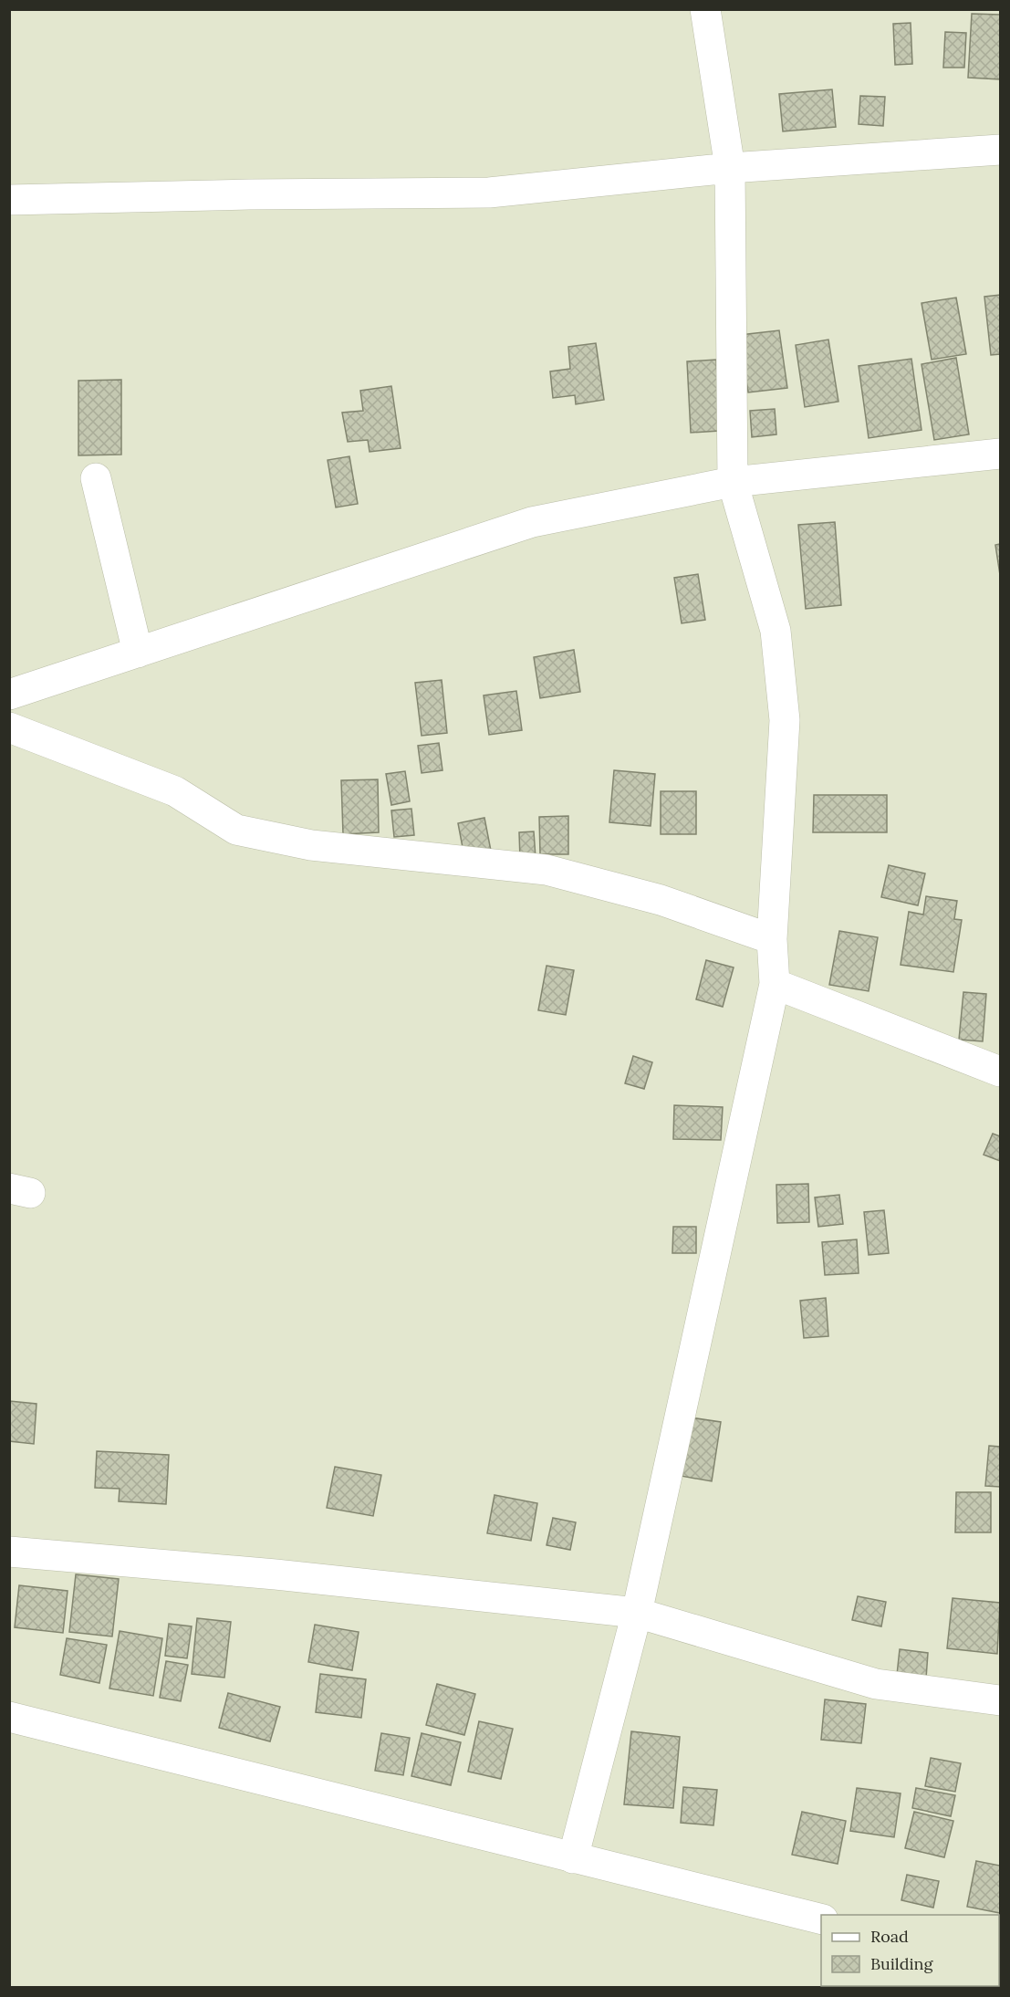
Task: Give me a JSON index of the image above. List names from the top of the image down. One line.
{"legend":["Road","Building"]}
